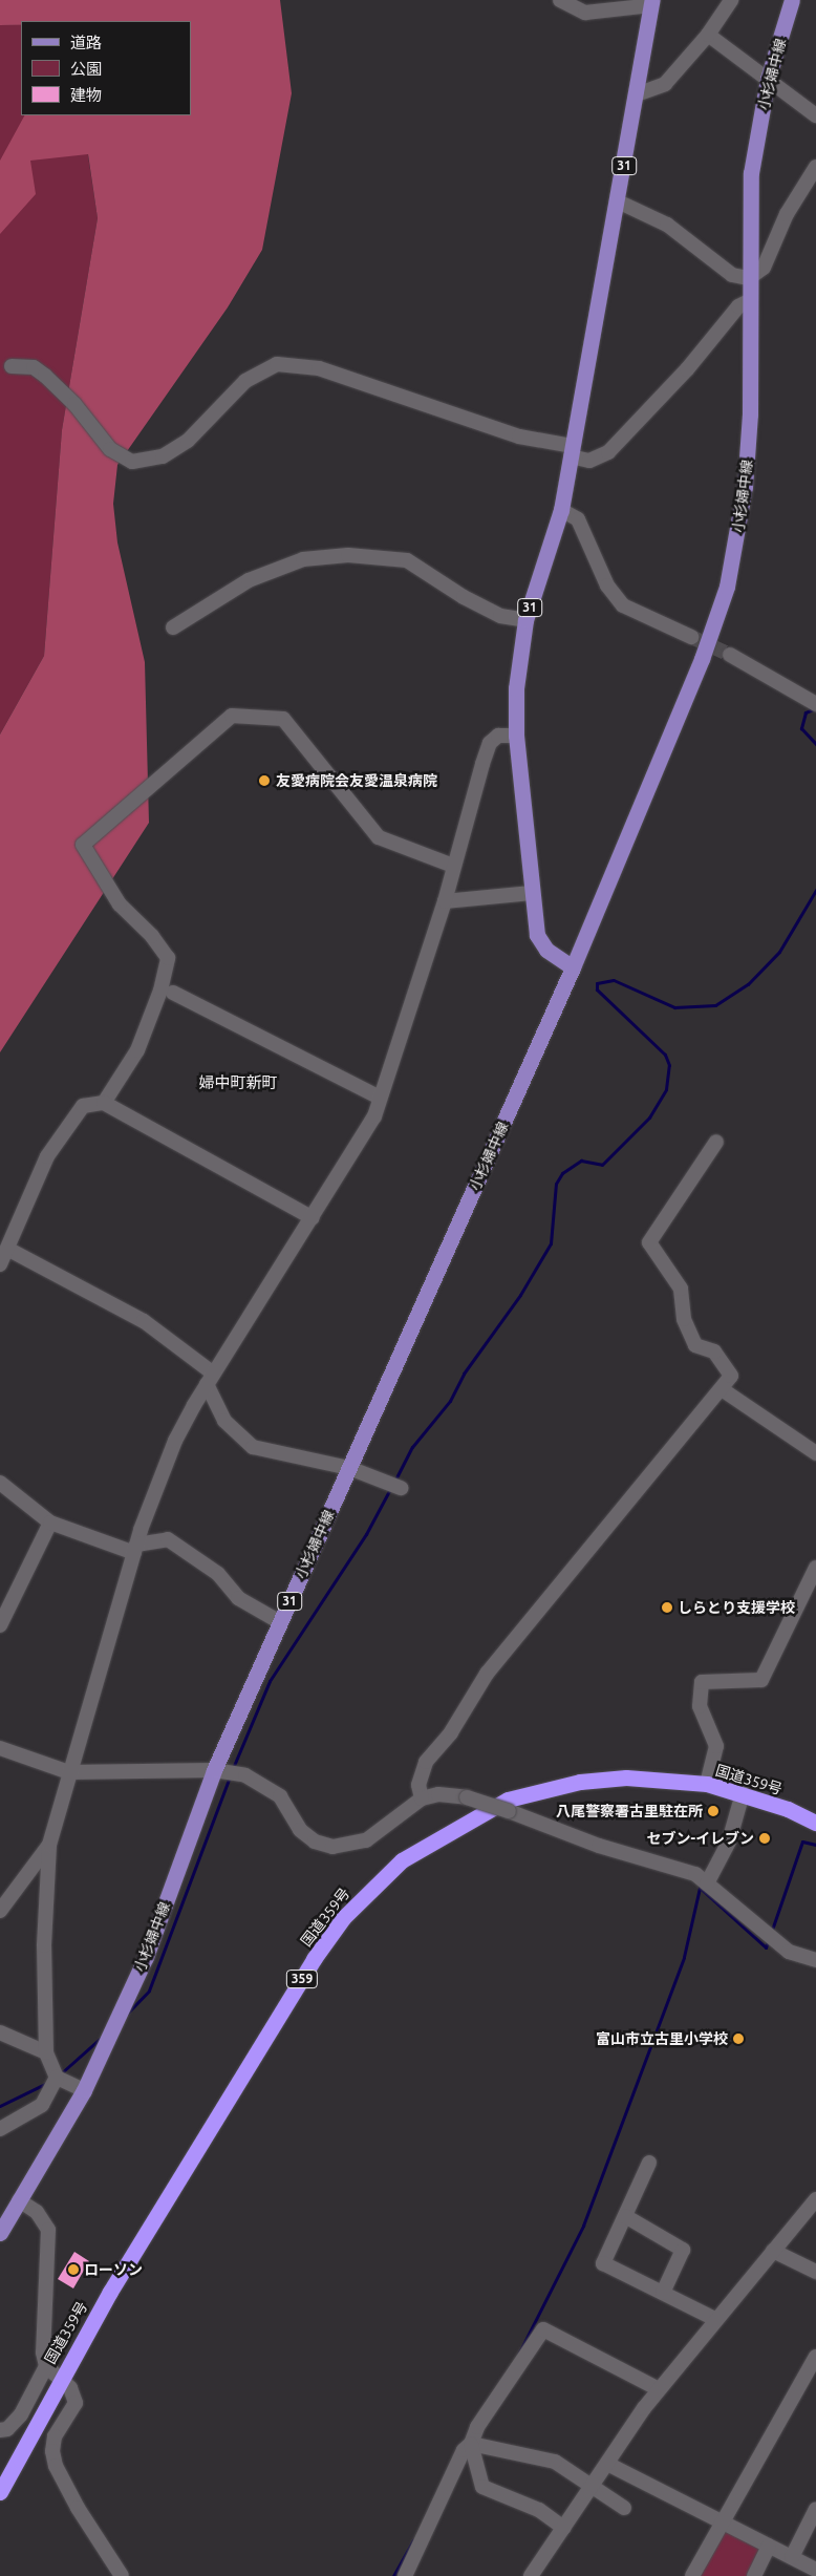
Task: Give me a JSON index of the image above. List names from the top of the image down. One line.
{"streets":{"highway":["国道359号","359"],"main road":["小杉婦中線","31"]},"crossings":[["小杉婦中線","31"]],"districts":["婦中町新町"],"places":["友愛病院会友愛温泉病院","しらとり支援学校","八尾警察署古里駐在所","セブン-イレブン","富山市立古里小学校","ローソン"],"legend":["道路","公園","建物"]}
